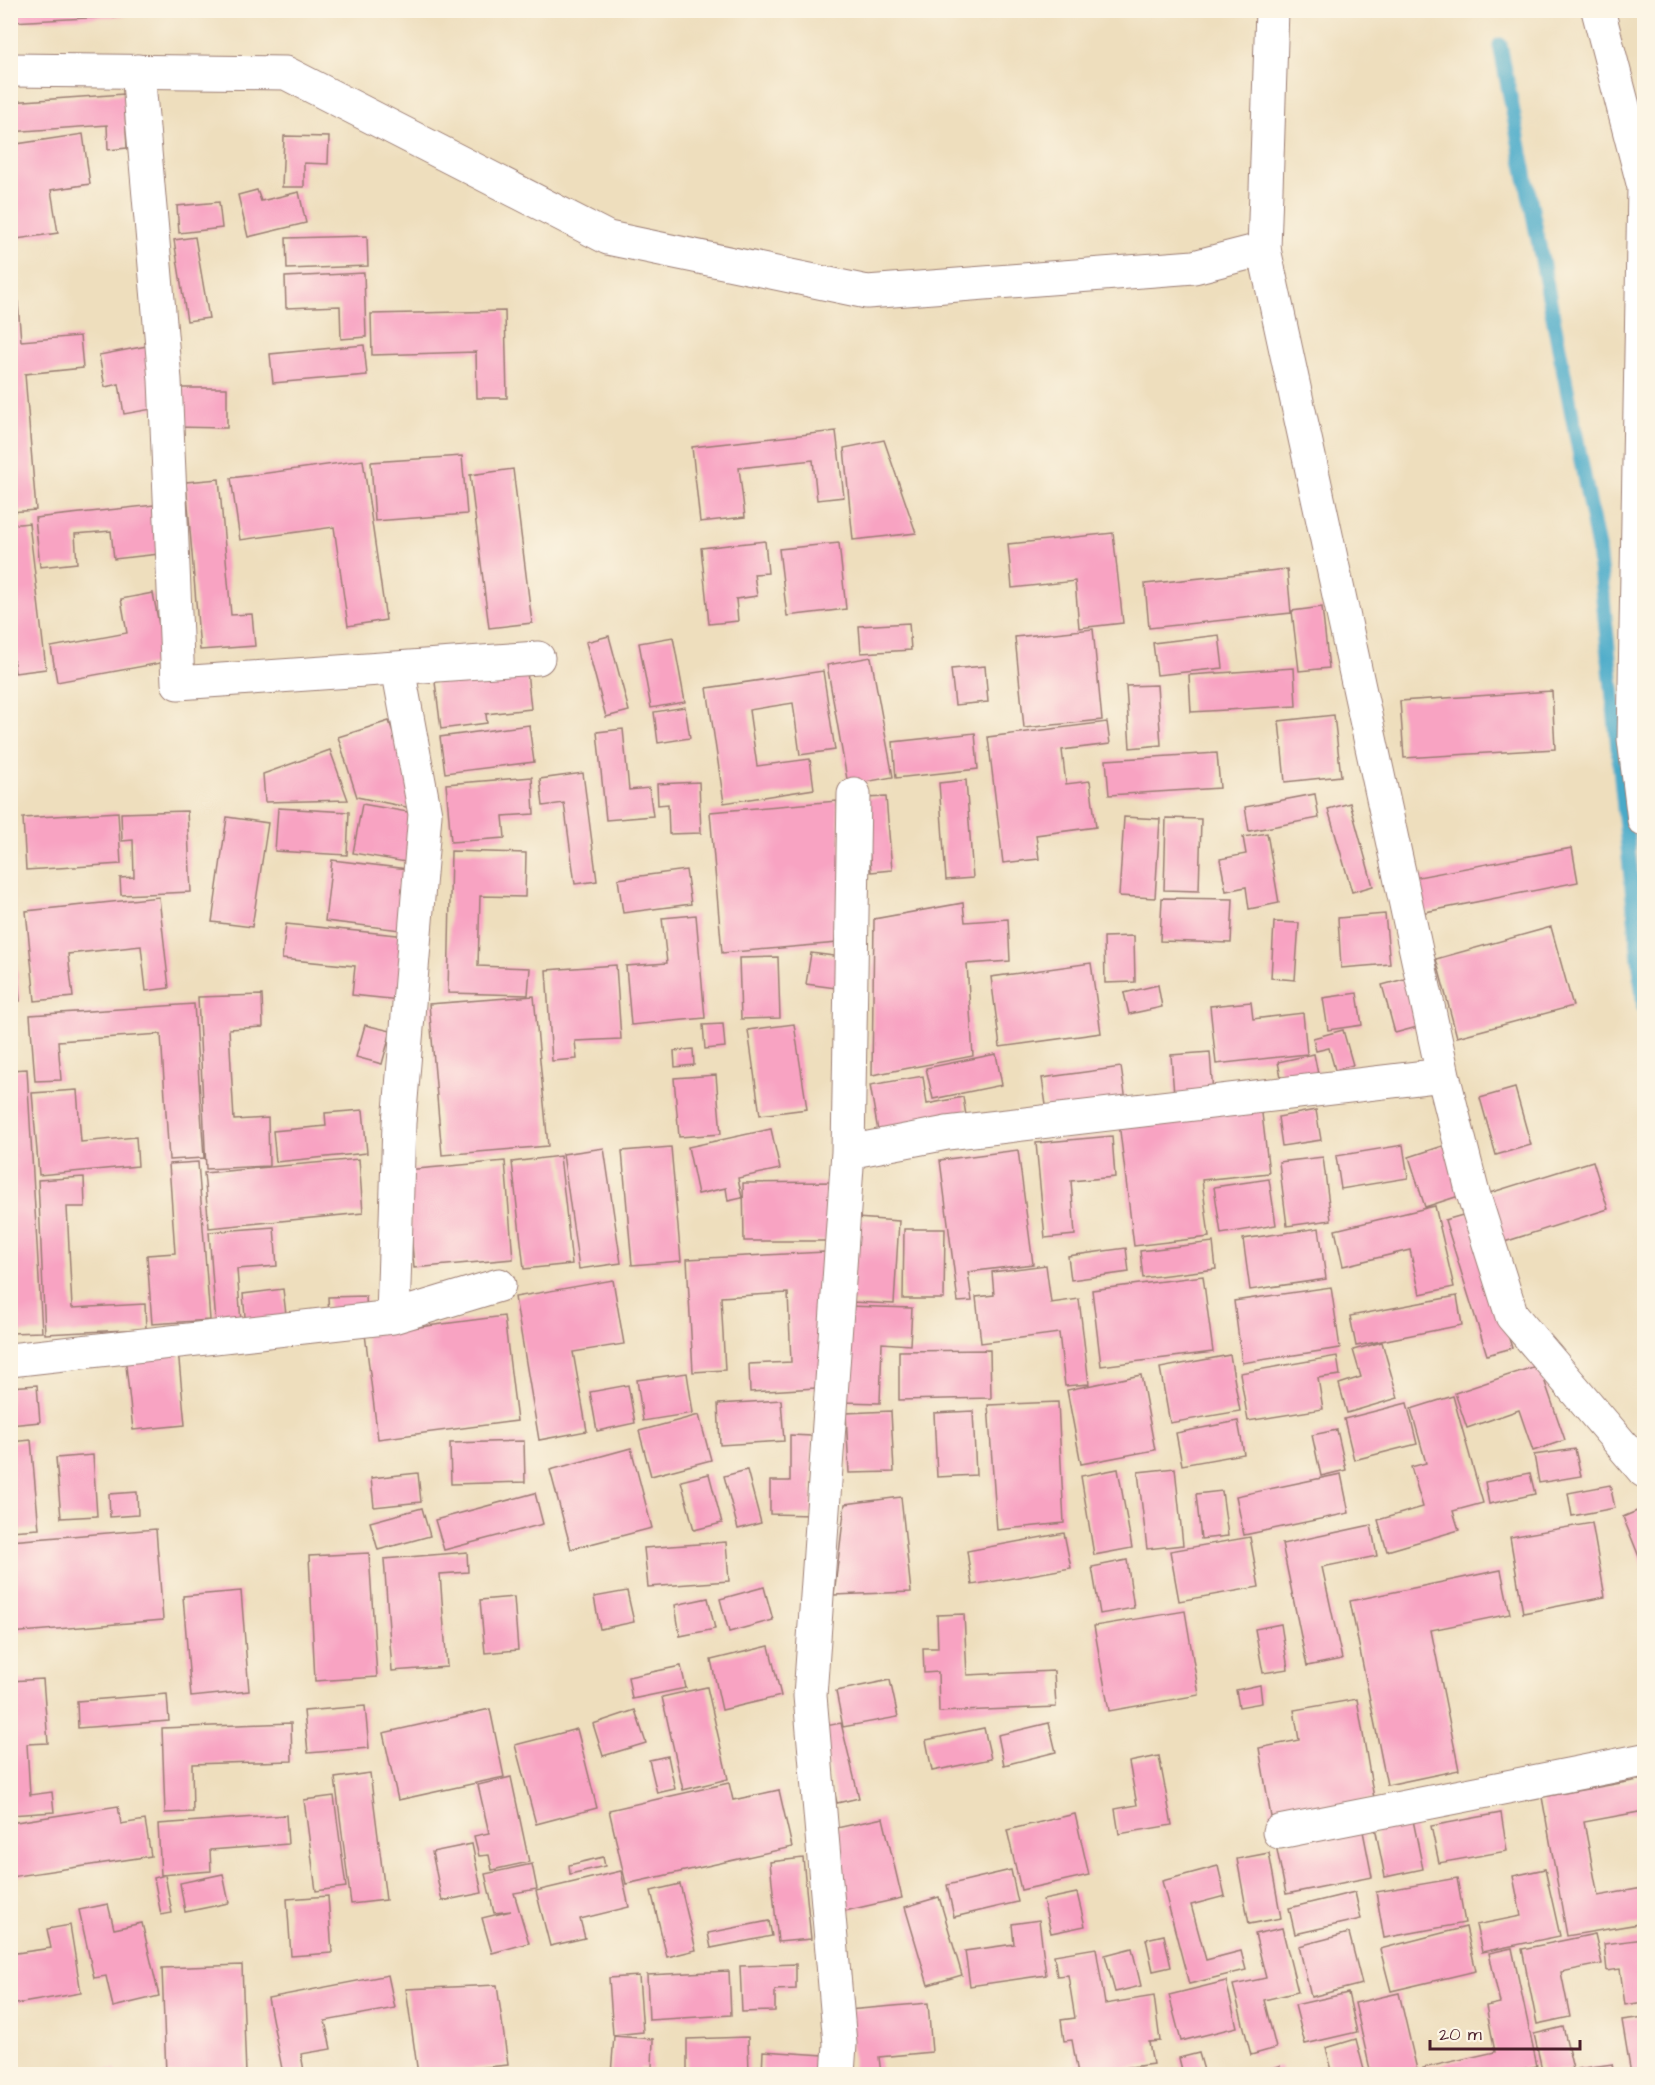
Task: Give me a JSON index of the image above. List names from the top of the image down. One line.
{"scale_bar":"20 m"}
